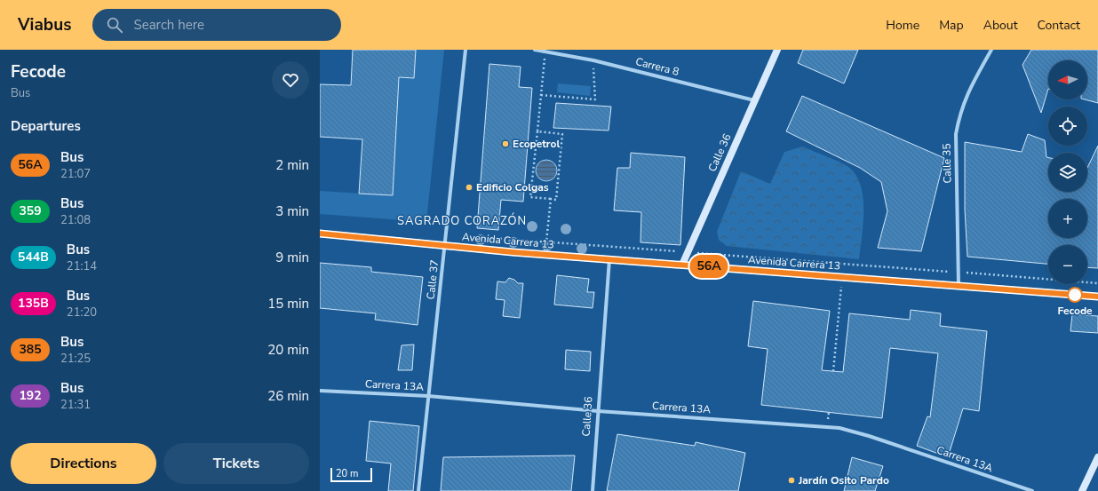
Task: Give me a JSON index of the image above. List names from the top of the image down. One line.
{"streets":{"main road":["Calle 36","Avenida Carrera 13"],"street":["Carrera 8","Calle 35","Calle 37","Carrera 13A"]},"crossings":[["Carrera 8","Calle 36"],["Calle 36","Avenida Carrera 13"],["Calle 36","Carrera 13A"],["Calle 35","Avenida Carrera 13"],["Avenida Carrera 13","Calle 37"],["Calle 37","Carrera 13A"]],"districts":["SAGRADO CORAZÓN"],"places":["Ecopetrol","Edificio Colgas","Fecode","Jardín Osito Pardo"],"lines":["bus line 56A"],"scale_bar":"20 m","north":"left","page":{"header":"Viabus","search":"Search here","nav":["Home","Map","About","Contact"],"heading":[["Fecode","Bus"],"Departures"],"on_map":"56A","map_buttons":["+","−"],"list":[{"mark":"56A","name":"Bus","note":"21:07","value":"2 min"},{"mark":"359","name":"Bus","note":"21:08","value":"3 min"},{"mark":"544B","name":"Bus","note":"21:14","value":"9 min"},{"mark":"135B","name":"Bus","note":"21:20","value":"15 min"},{"mark":"385","name":"Bus","note":"21:25","value":"20 min"},{"mark":"192","name":"Bus","note":"21:31","value":"26 min"}],"buttons":["Directions","Tickets"],"scale":"20 m"}}
